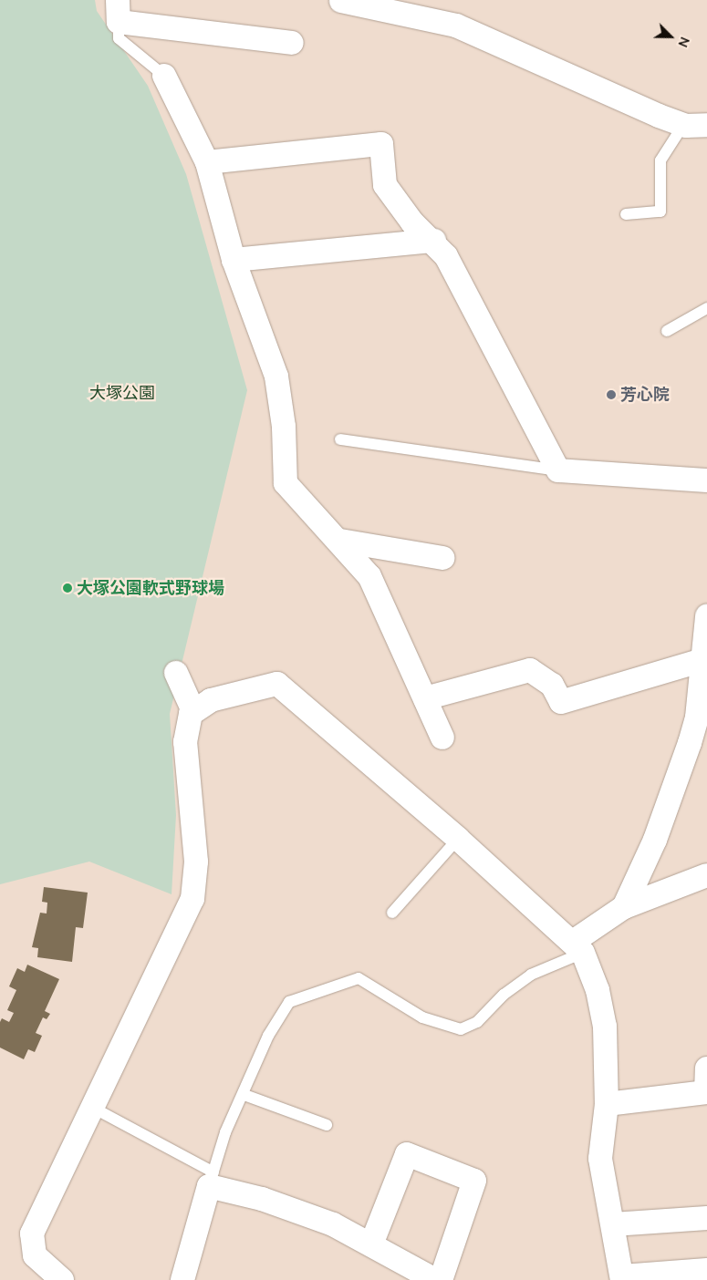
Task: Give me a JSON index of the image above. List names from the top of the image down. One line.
{"parks":["大塚公園"],"places":["芳心院","大塚公園軟式野球場"],"north":"bottom right"}
